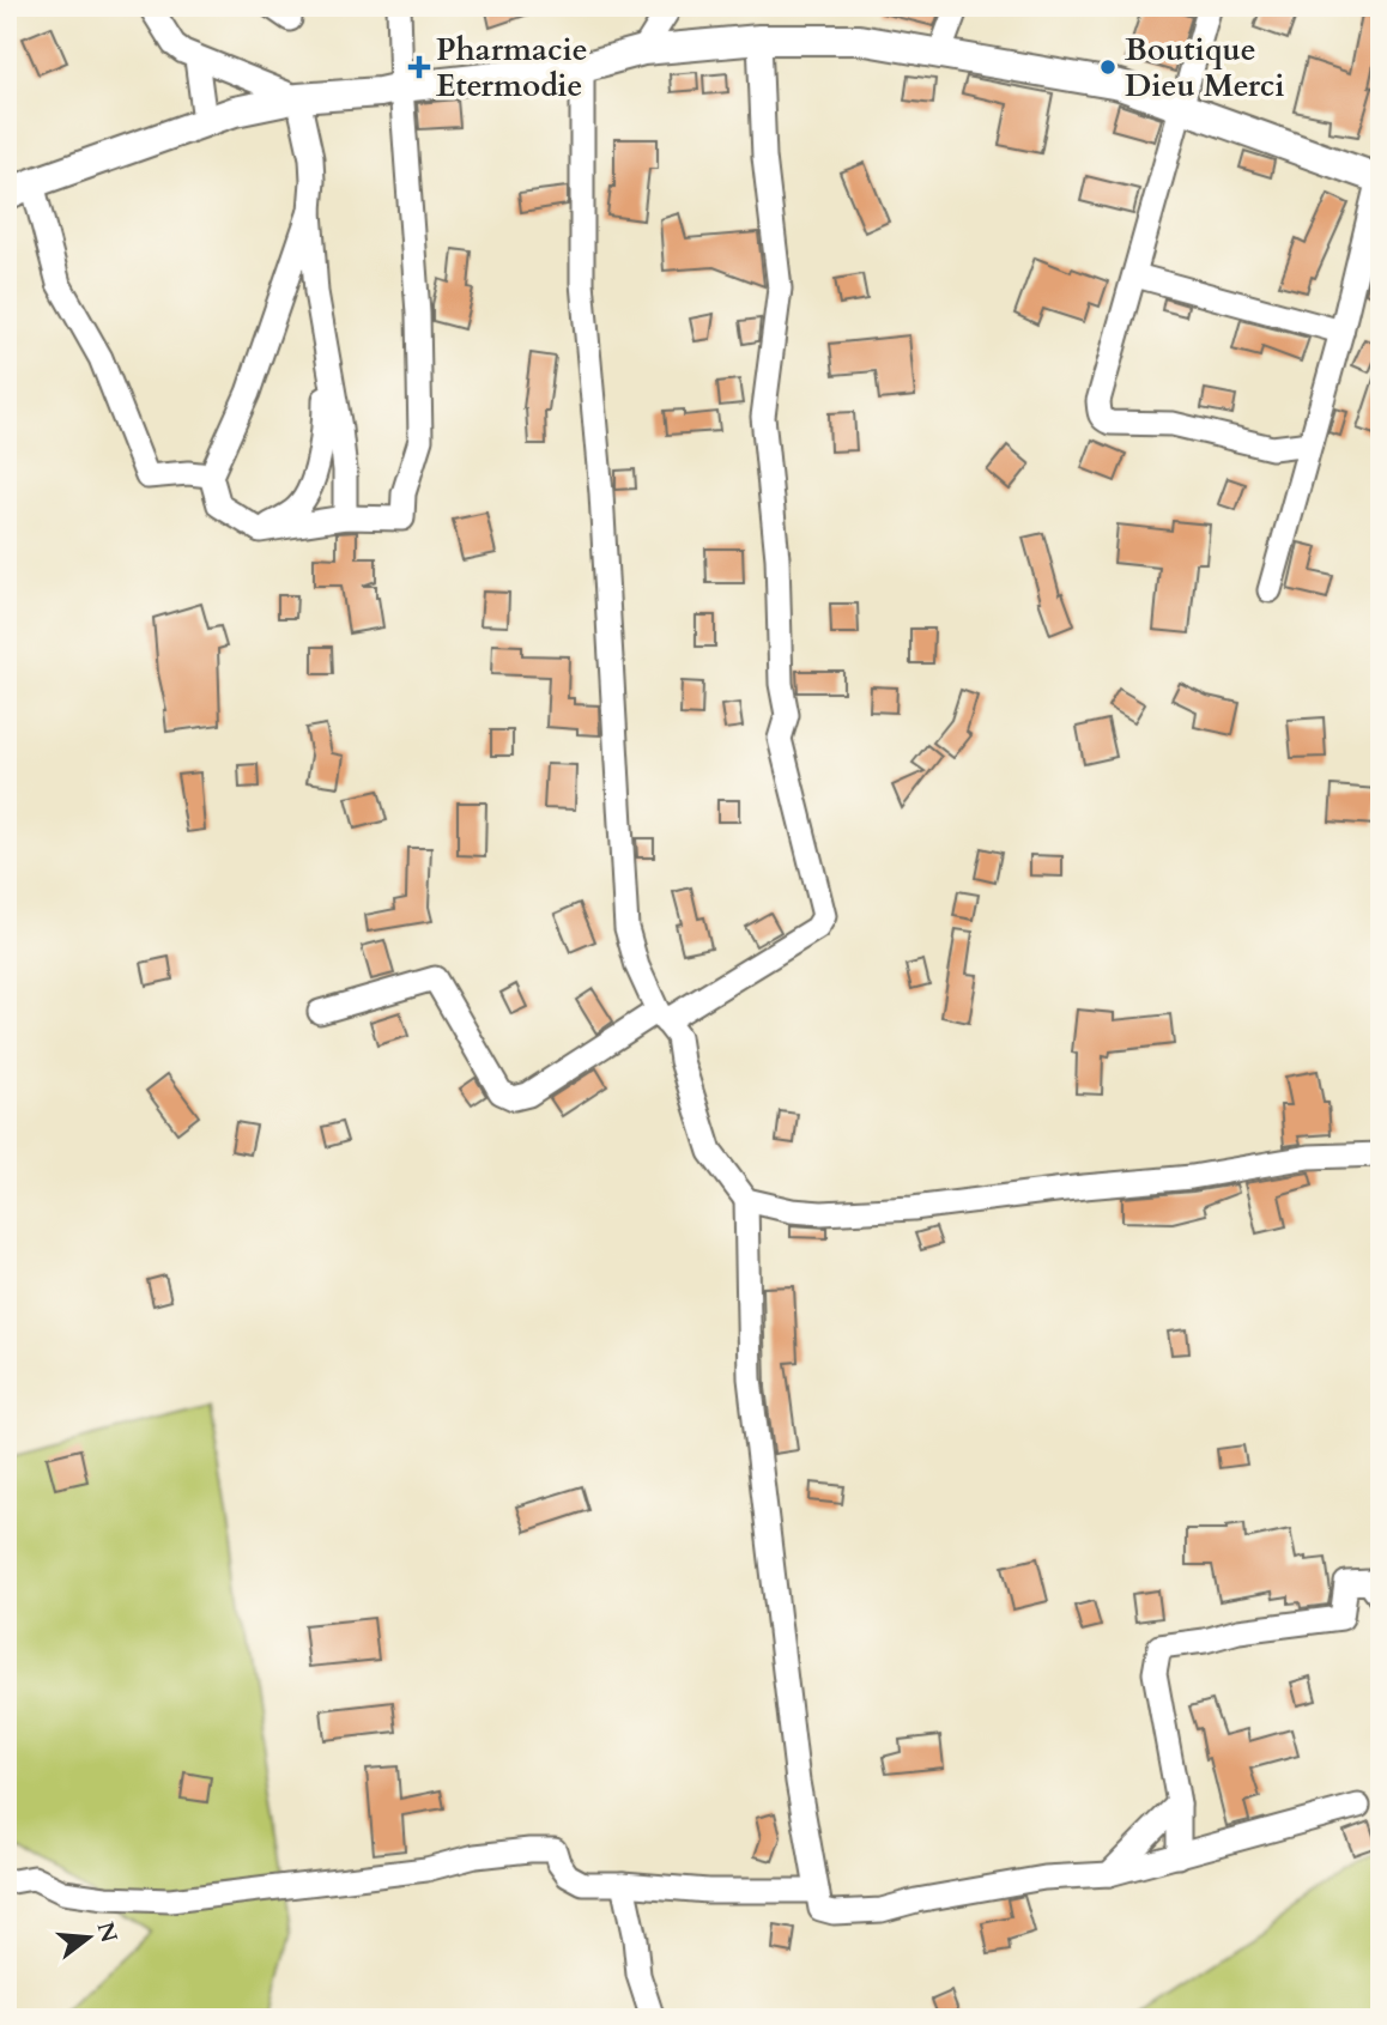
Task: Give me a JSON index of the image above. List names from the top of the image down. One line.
{"places":{"health":["Pharmacie Etermodie"],"other":["Boutique Dieu Merci"]},"north":"right"}
